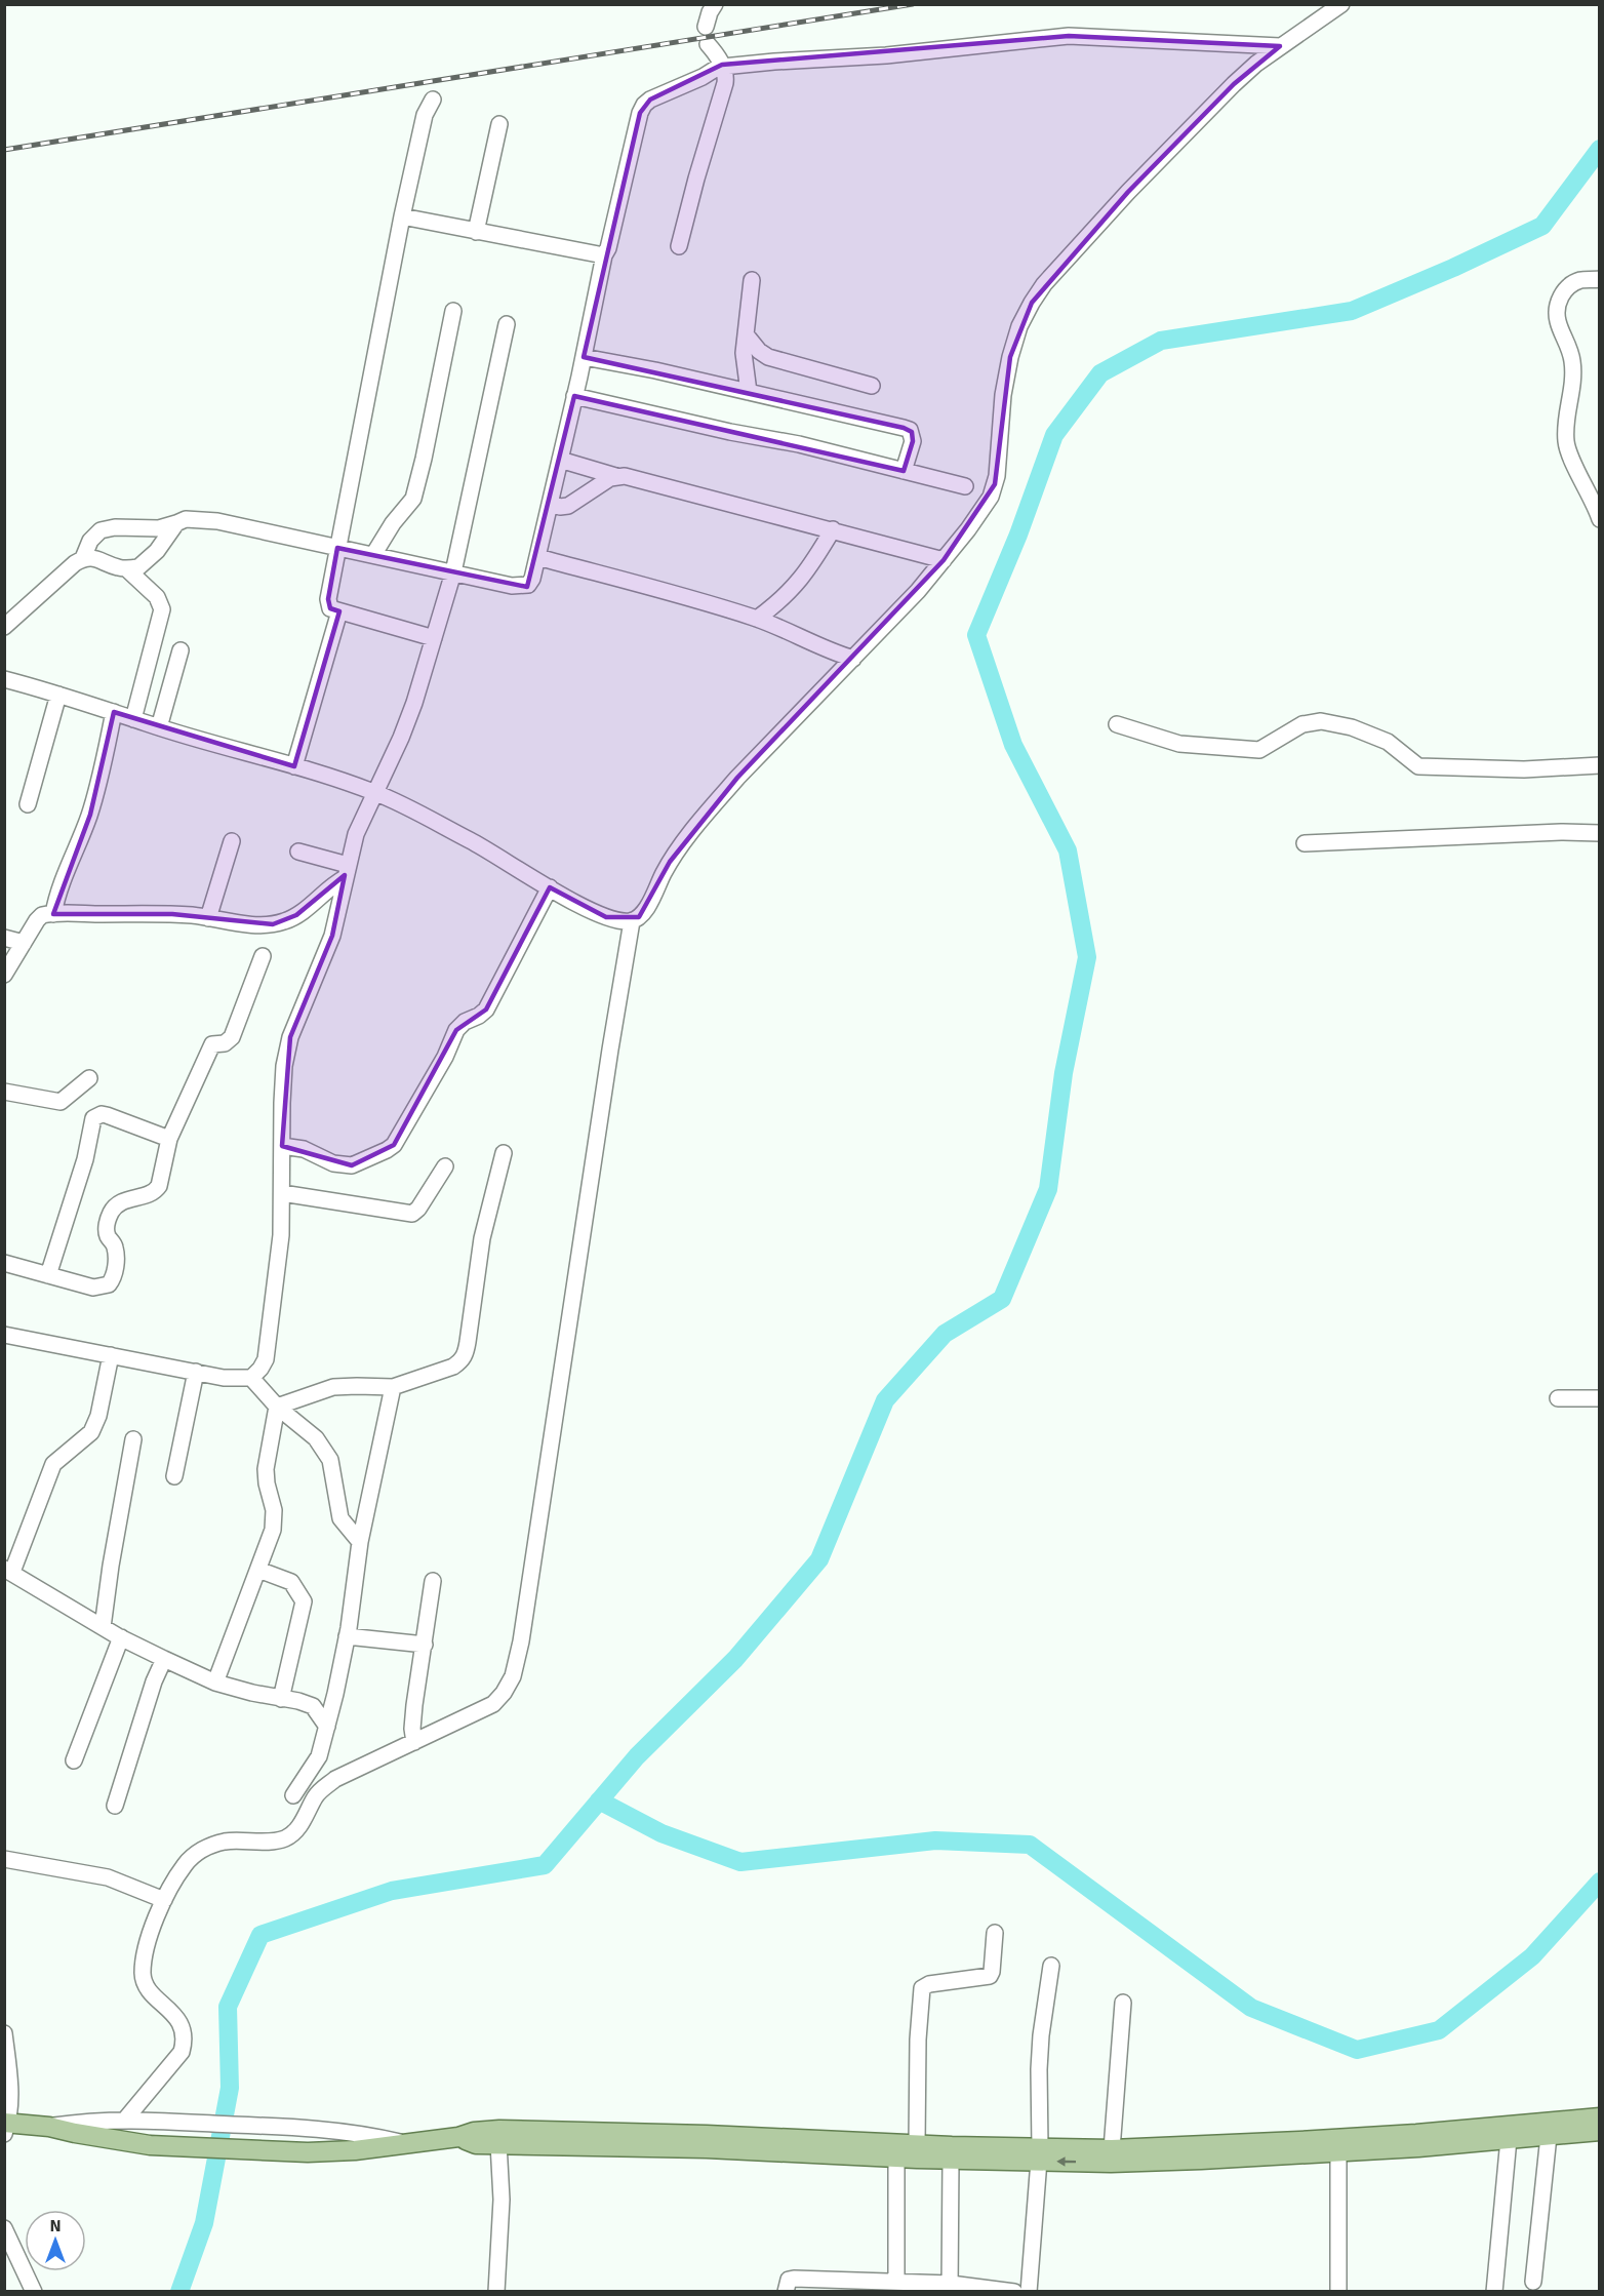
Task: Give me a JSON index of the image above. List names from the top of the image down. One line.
{"north":"top"}
